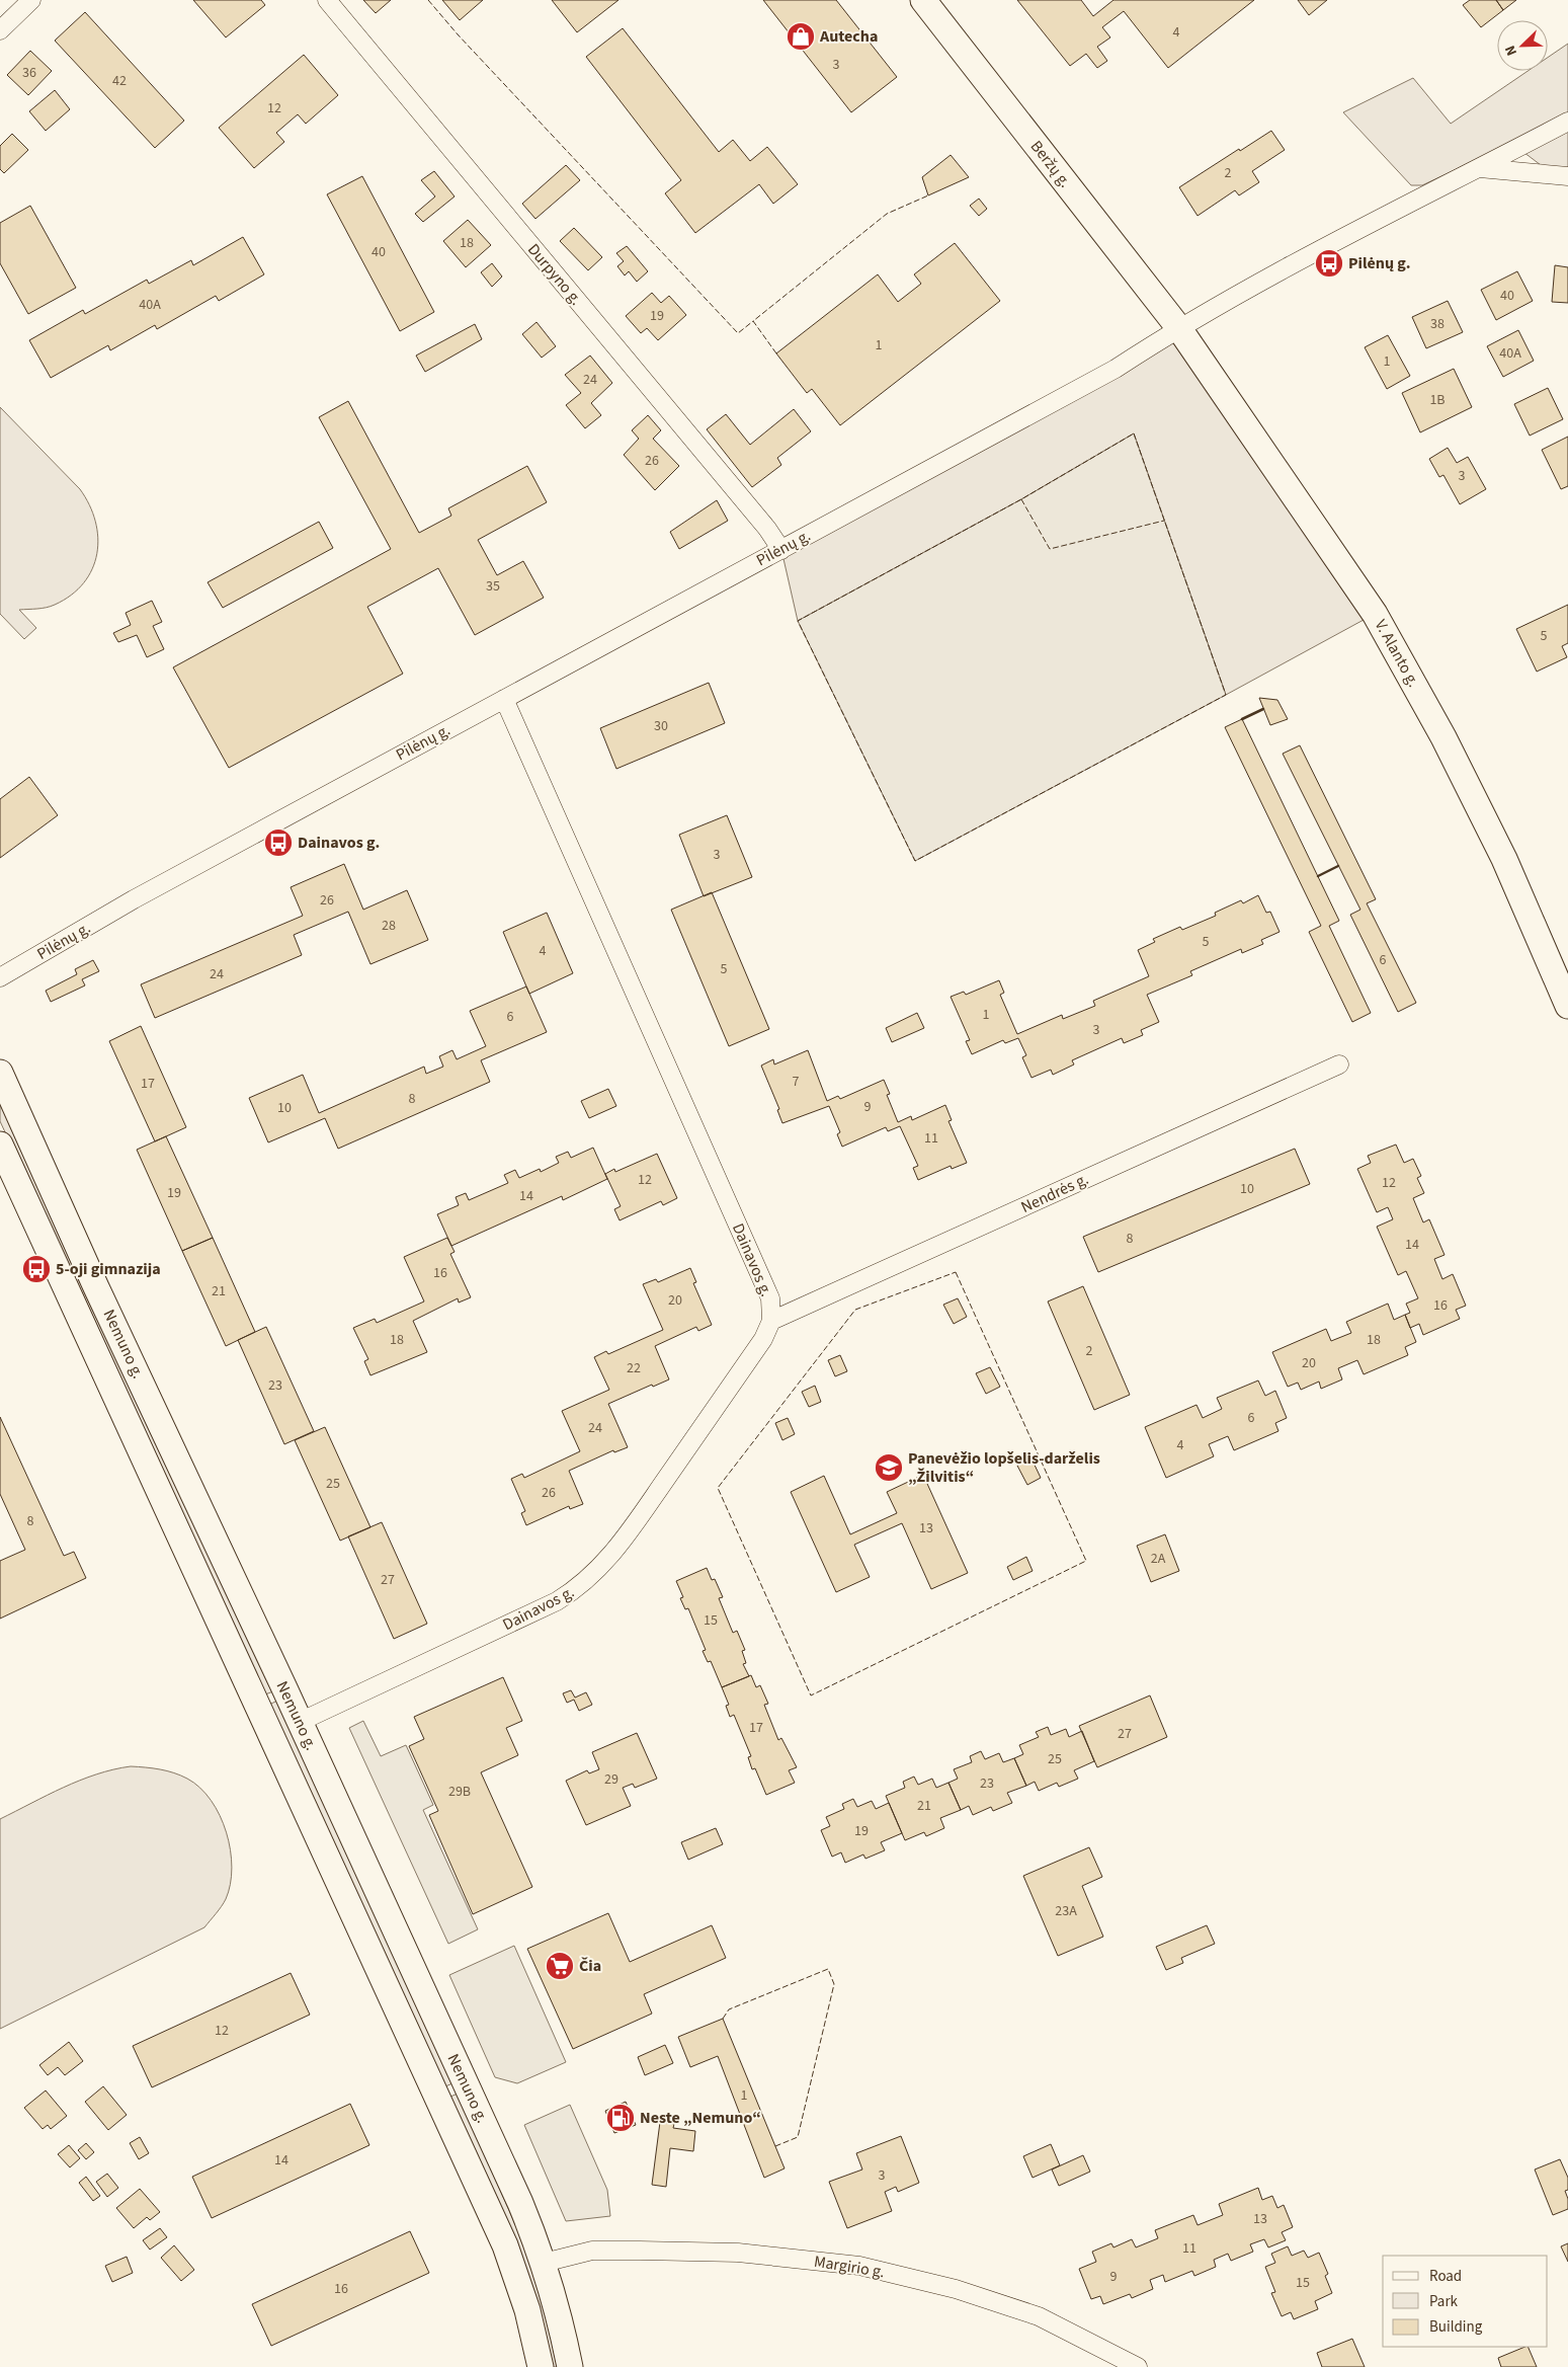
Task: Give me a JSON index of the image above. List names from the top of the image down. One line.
{"streets":{"main road":["Beržų g.","V. Alanto g.","Nemuno g."],"street":["Durpyno g.","Pilėnų g.","Nendrės g.","Dainavos g.","Margirio g."]},"crossings":[["Beržų g.","Pilėnų g."],["Beržų g.","V. Alanto g."],["Durpyno g.","Pilėnų g."],["Pilėnų g.","V. Alanto g."],["Pilėnų g.","Dainavos g."],["Nendrės g.","Dainavos g."],["Dainavos g.","Nemuno g."],["Nemuno g.","Margirio g."]],"places":{"shop":["Autecha"],"bus stop":["Pilėnų g.","Dainavos g.","5-oji gimnazija"],"school or university":["Panevėžio lopšelis-darželis „Žilvitis“"],"supermarket":["Čia"],"fuel station":["Neste „Nemuno“"]},"house_numbers":["4","3","36","42","12","2","18","40","40","40A","19","38","1","40A","1","24","1B","26","3","35","5","30","3","26","28","5","4","6","5","24","1","6","3","7","17","8","9","10","11","12","12","10","19","14","8","14","16","21","20","16","18","18","2","20","22","23","6","24","4","25","26","8","13","2A","27","15","17","27","25","29","23","29B","21","19","23A","12","1","14","3","13","11","9","15","16"],"legend":["Road","Park","Building"],"north":"bottom left"}
